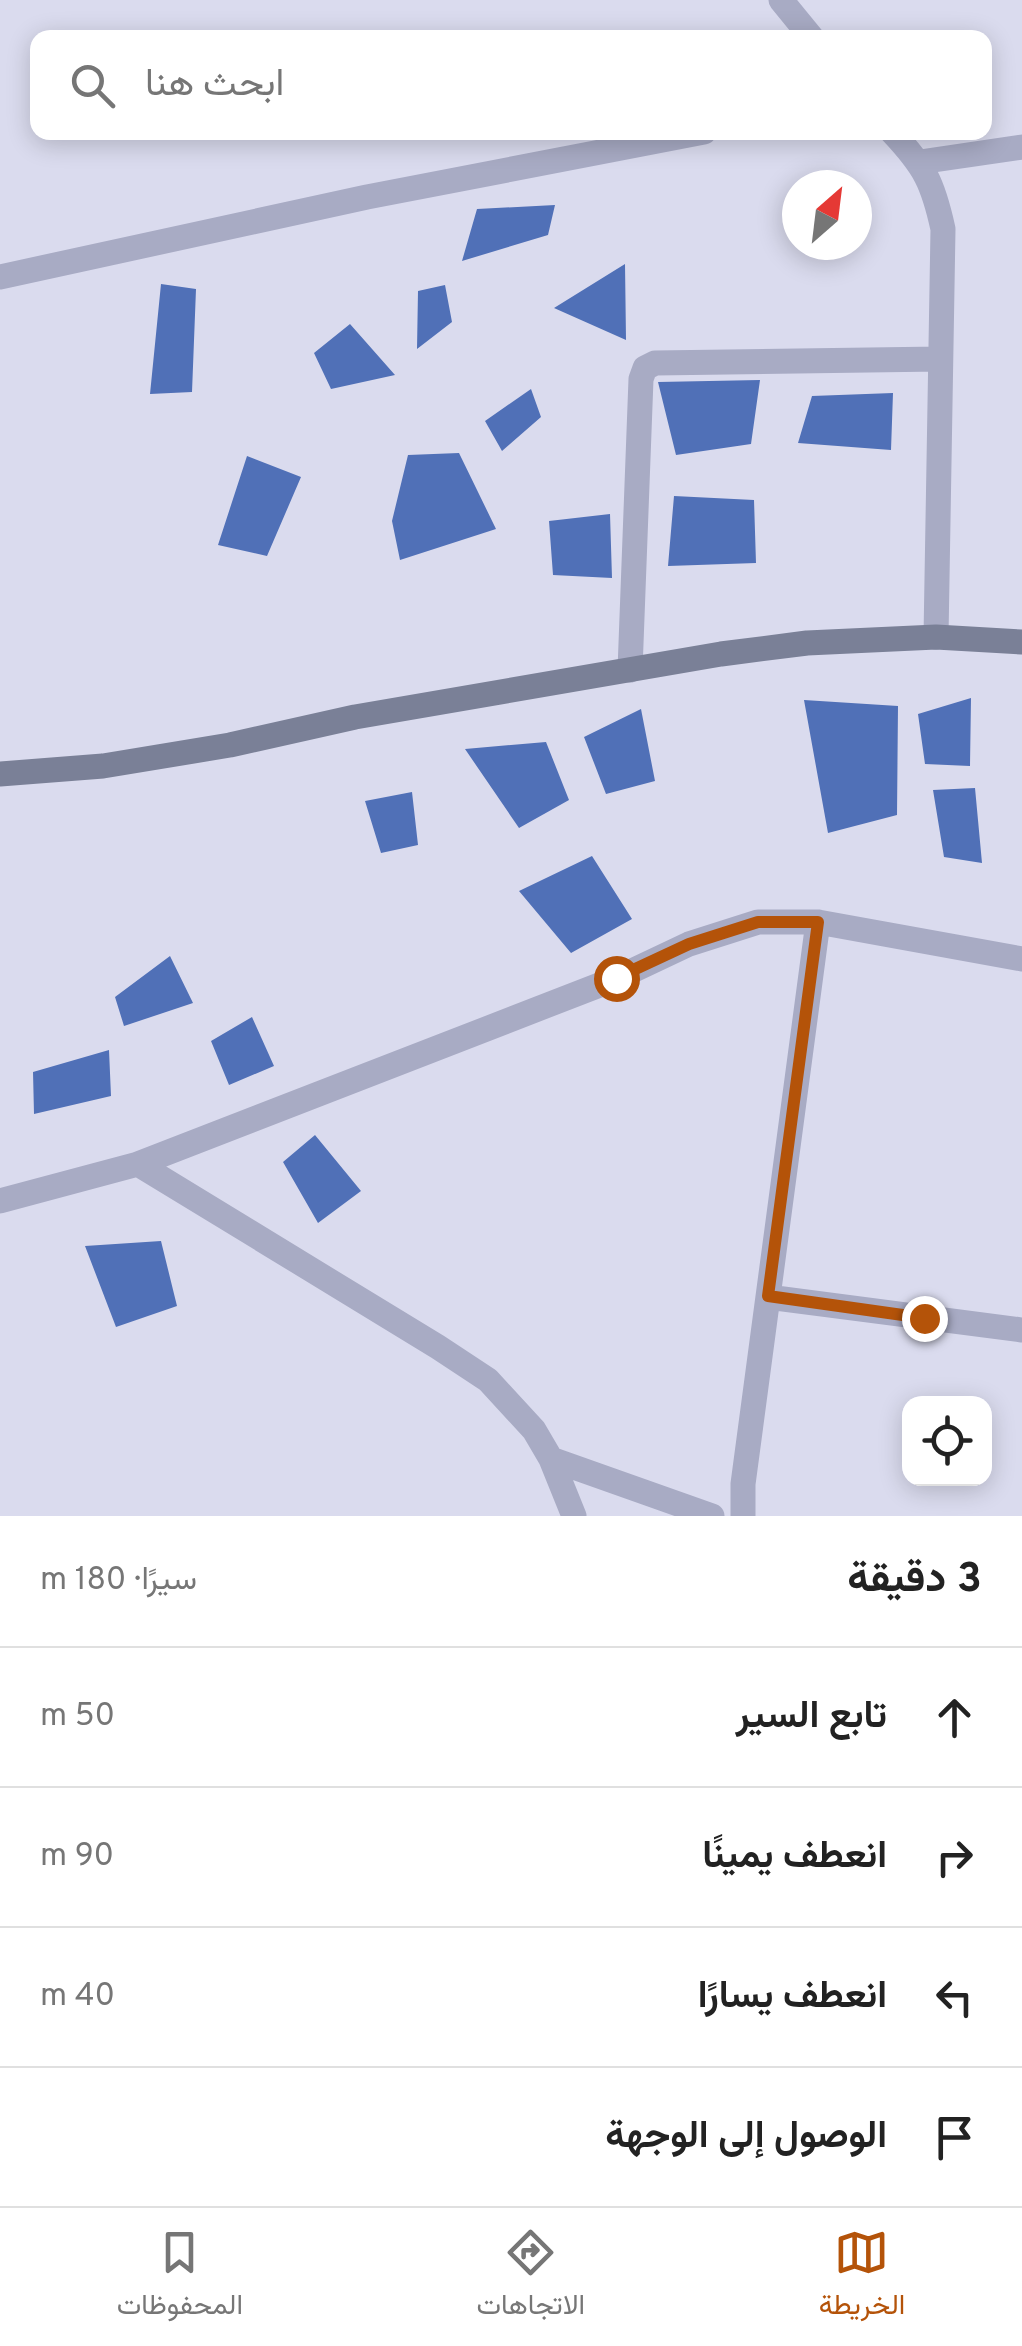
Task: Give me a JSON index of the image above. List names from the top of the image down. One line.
{"north":"top right","page":{"search":"ابحث هنا","heading":["3 دقيقة","سيرًا · 180 m"],"list":[["تابع السير","50 m"],["انعطف يمينًا","90 m"],["انعطف يسارًا","40 m"],"الوصول إلى الوجهة"],"nav":["الخريطة","الاتجاهات","المحفوظات"]}}
